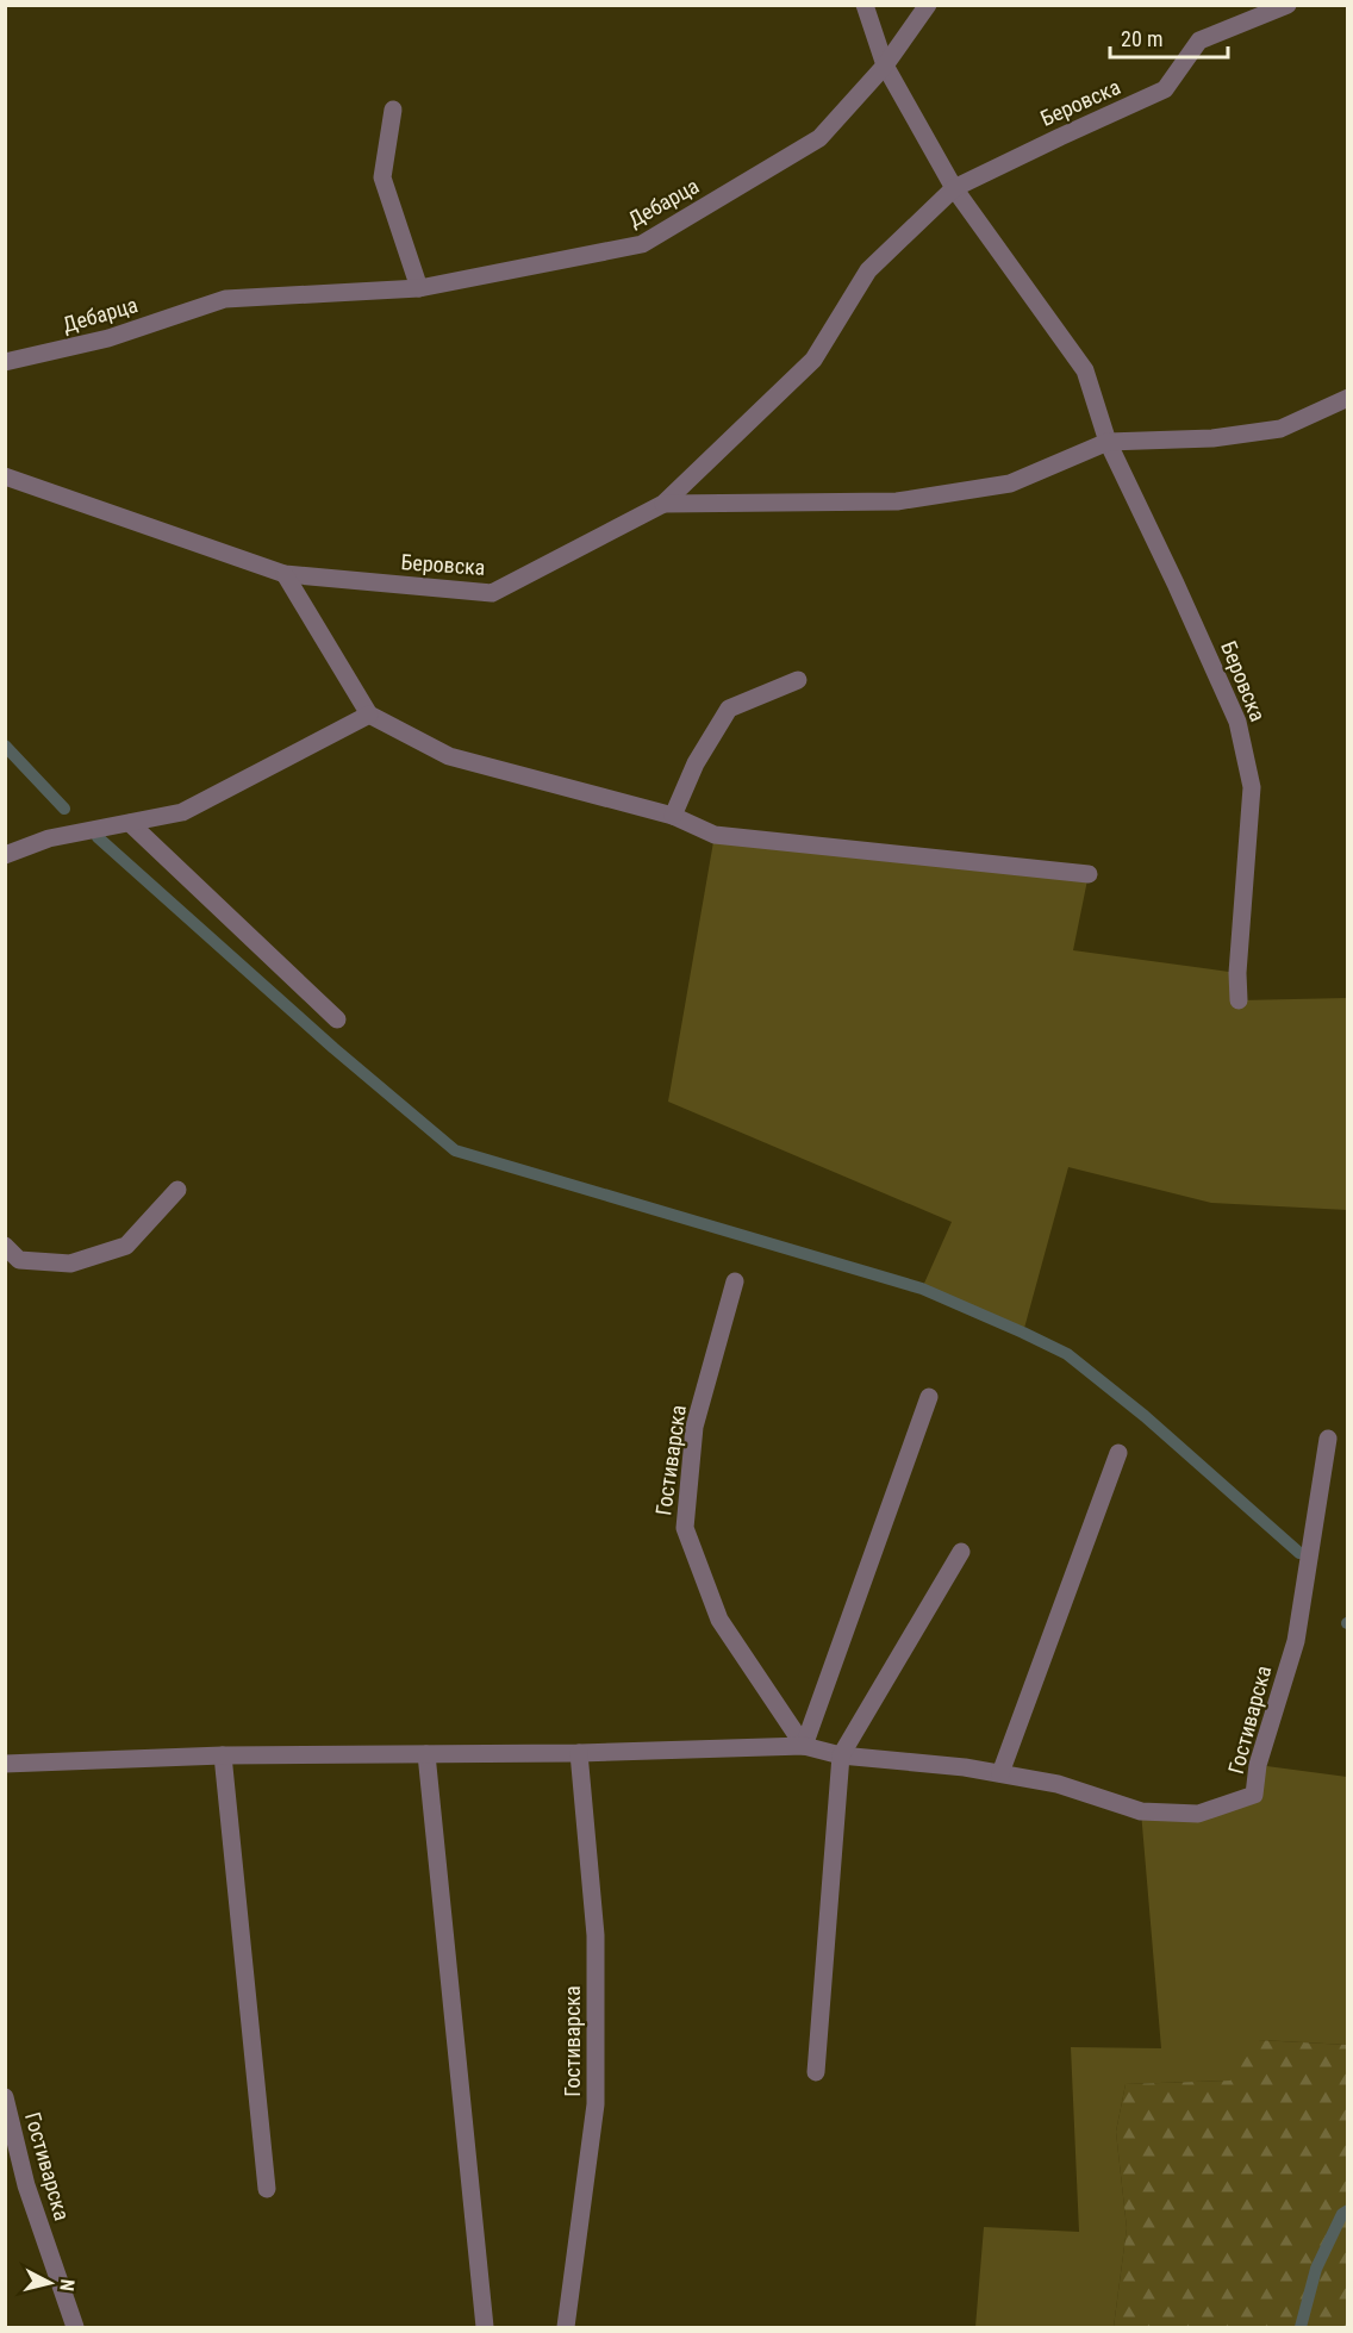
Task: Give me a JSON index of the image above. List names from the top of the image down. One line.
{"streets":{"street":["Беровска","Дебарца","Гостиварска"]},"crossings":[["Беровска","Дебарца"]],"scale_bar":"20 m","north":"right"}
